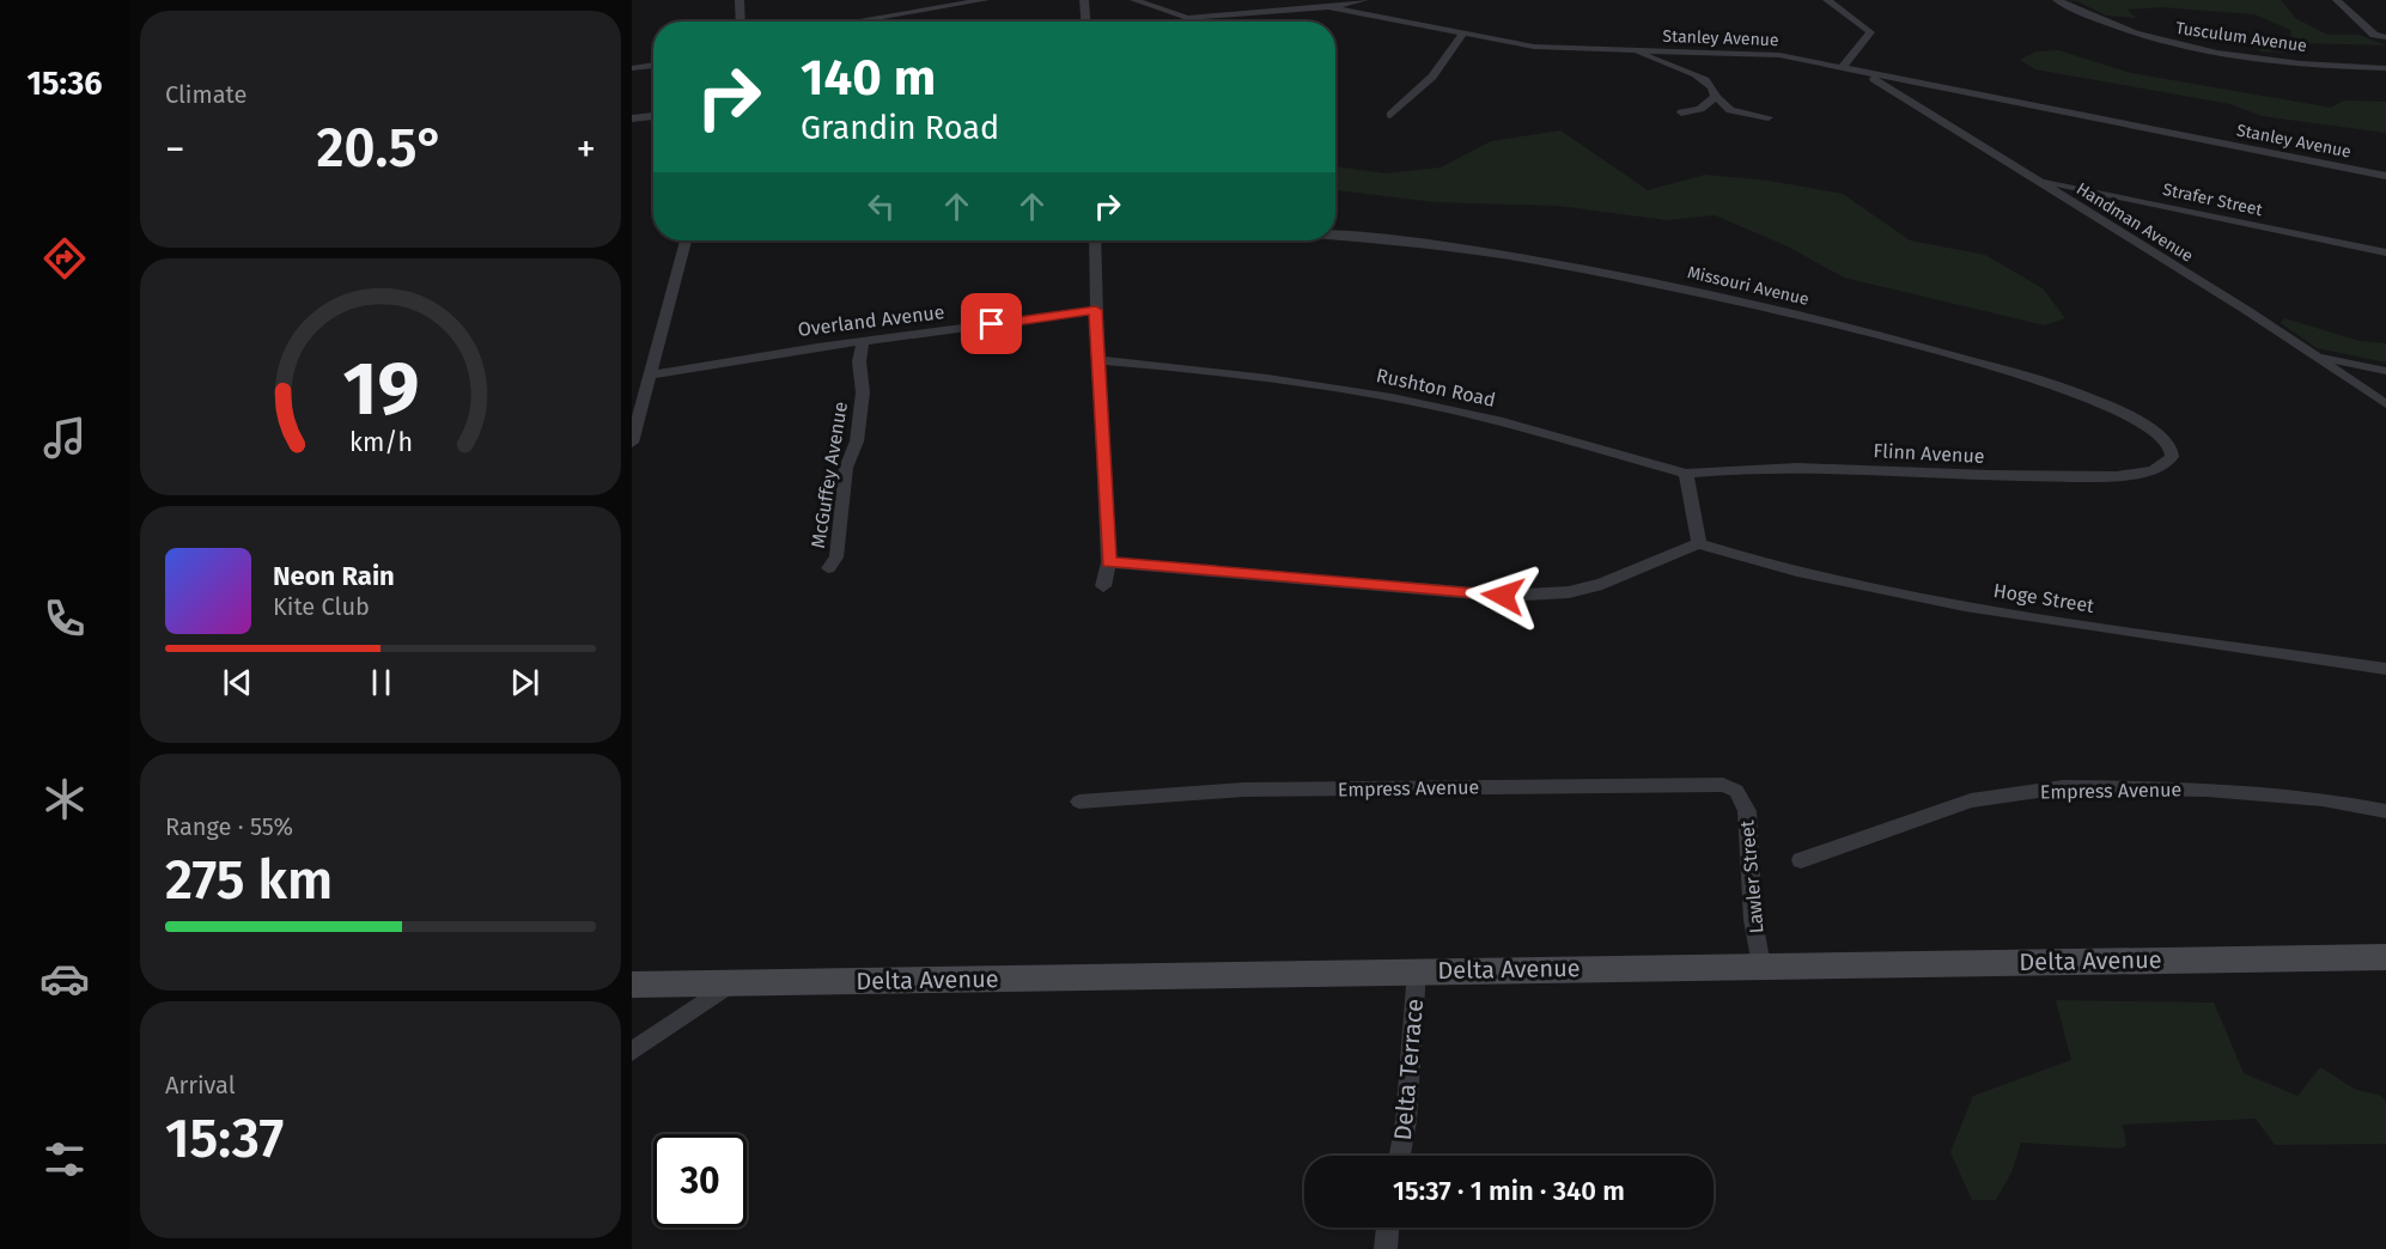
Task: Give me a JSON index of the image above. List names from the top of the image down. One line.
{"streets":{"main road":["Delta Avenue"],"street":["Tusculum Avenue","Stanley Avenue","Strafer Street","Handman Avenue","Missouri Avenue","Overland Avenue","Rushton Road","Flinn Avenue","McGuffey Avenue","Hoge Street","Empress Avenue","Lawler Street","Delta Terrace"]},"crossings":[["Stanley Avenue","Handman Avenue"],["Strafer Street","Handman Avenue"],["Missouri Avenue","Flinn Avenue"],["Overland Avenue","McGuffey Avenue"],["Rushton Road","Flinn Avenue"],["Empress Avenue","Lawler Street"],["Lawler Street","Delta Avenue"],["Delta Avenue","Delta Terrace"]],"page":{"tabs":"15:36","tile":["Climate",["Range · 55%","275 km"],["Arrival","15:37"]],"turn":["140 m","Grandin Road"],"heat":["−","20.5°","+"],"song":["Neon Rain","Kite Club"],"limit":"30","trip":"15:37 · 1 min · 340 m","gauge":["19","km/h"]}}
